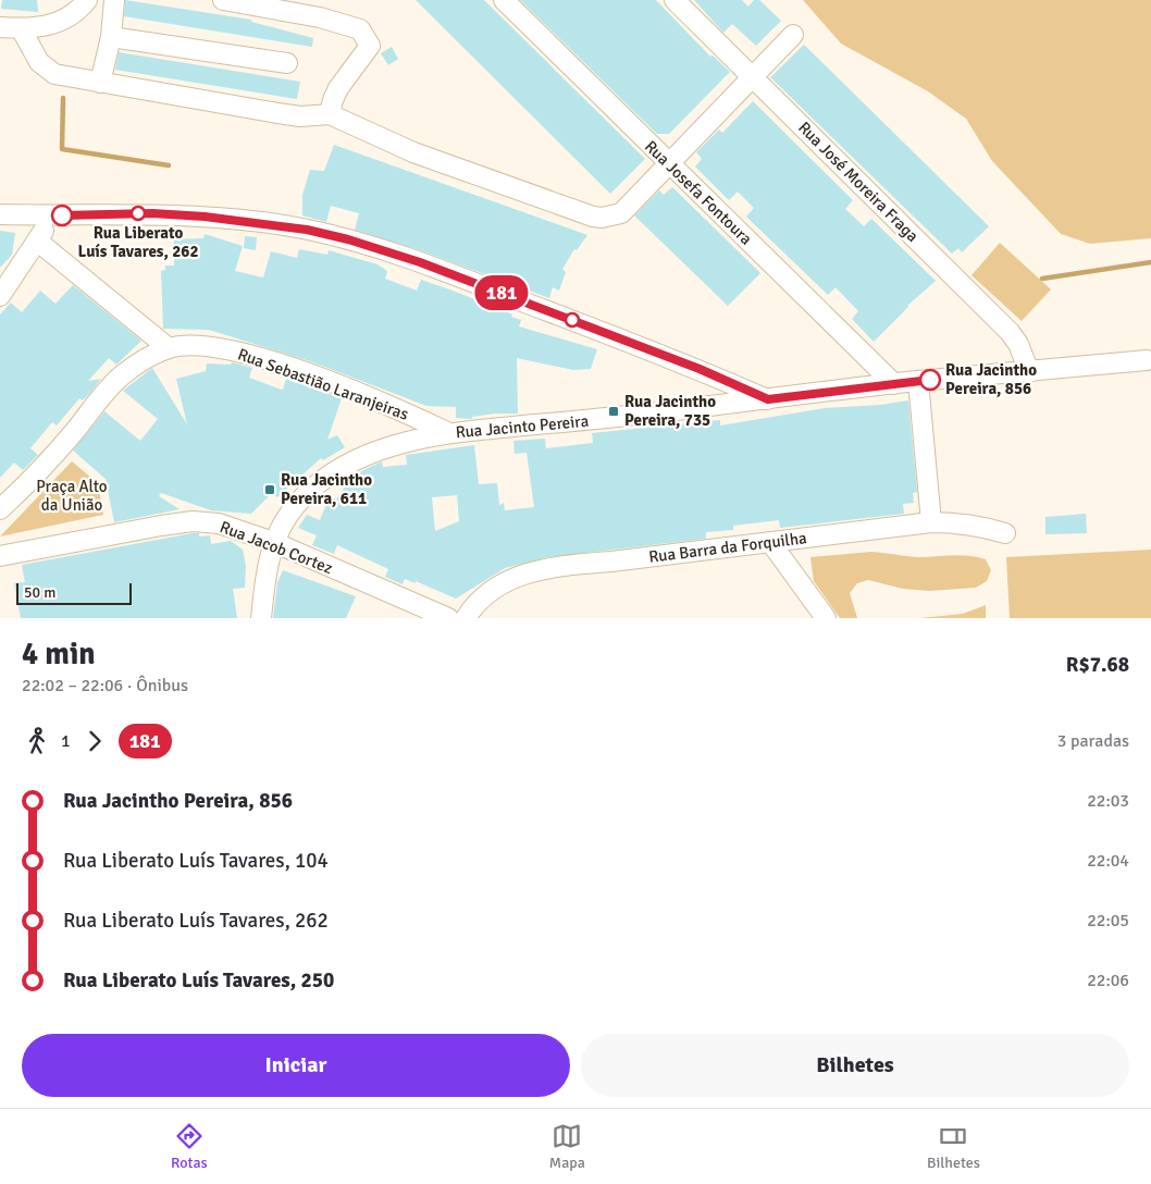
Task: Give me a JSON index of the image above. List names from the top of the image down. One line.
{"streets":{"street":["Rua José Moreira Fraga","Rua Josefa Fontoura","Rua Sebastião Laranjeiras","Rua Jacinto Pereira","Rua Jacob Cortez","Rua Barra da Forquilha"]},"crossings":[["Rua José Moreira Fraga","Rua Jacinto Pereira"],["Rua Josefa Fontoura","Rua Jacinto Pereira"],["Rua Sebastião Laranjeiras","Rua Jacinto Pereira"],["Rua Jacinto Pereira","Rua Jacob Cortez"]],"parks":["Praça Alto da União"],"places":{"other":["Rua Liberato Luís Tavares, 262","Rua Jacintho Pereira, 856"],"transit":["Rua Jacintho Pereira, 735","Rua Jacintho Pereira, 611"]},"lines":["bus line 181"],"scale_bar":"50 m","page":{"on_map":"181","scale":"50 m","heading":["4 min","22:02 – 22:06 · Ônibus","R$7.68"],"legs":["1","181","3 paradas"],"list":[{"name":"Rua Jacintho Pereira, 856","value":"22:03"},{"name":"Rua Liberato Luís Tavares, 104","value":"22:04"},{"name":"Rua Liberato Luís Tavares, 262","value":"22:05"},{"name":"Rua Liberato Luís Tavares, 250","value":"22:06"}],"buttons":["Iniciar","Bilhetes"],"tabs":["Rotas","Mapa","Bilhetes"]}}
